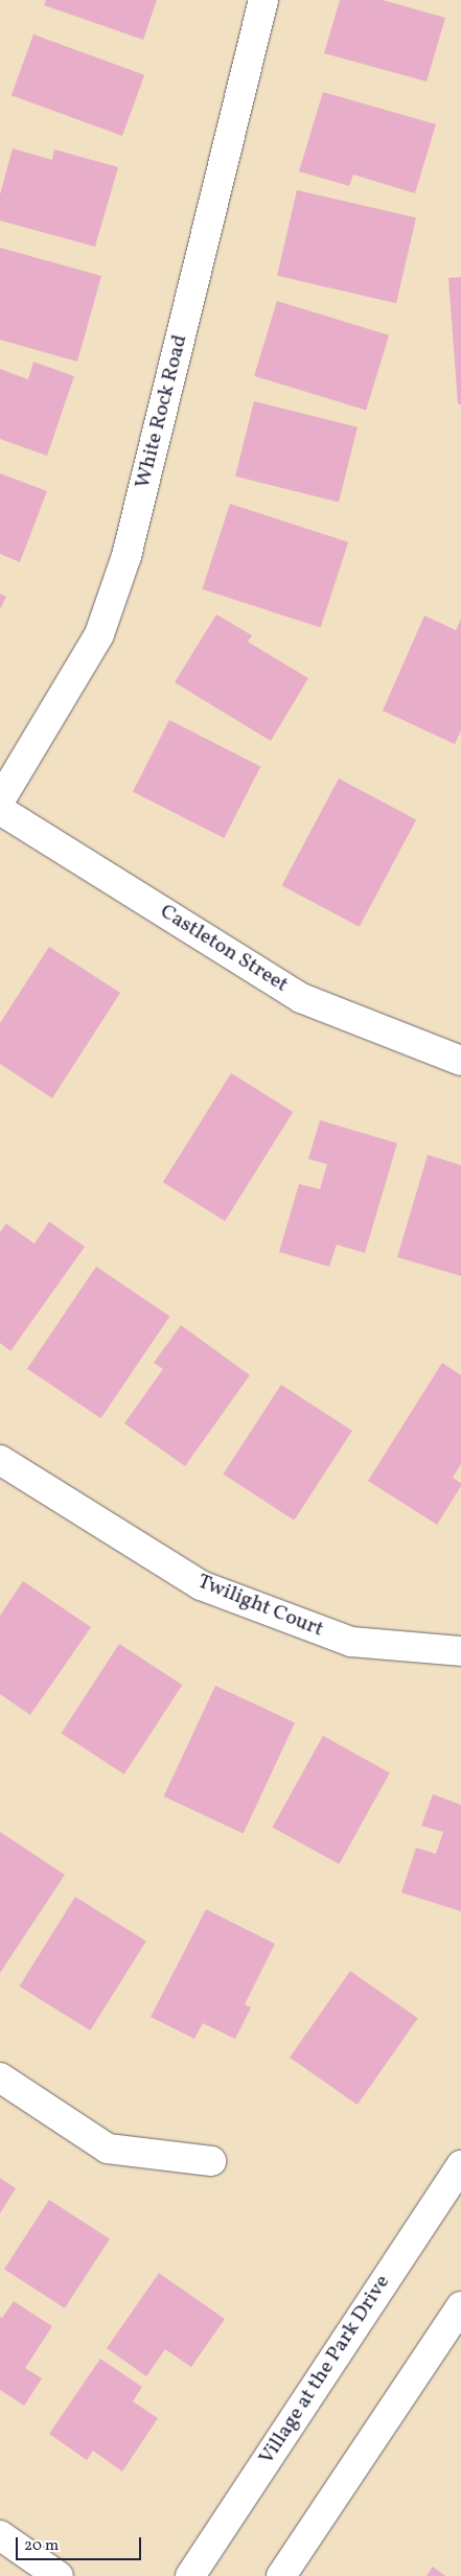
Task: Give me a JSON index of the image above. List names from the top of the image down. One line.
{"streets":{"street":["White Rock Road","Castleton Street","Twilight Court","Village at the Park Drive"]},"scale_bar":"20 m"}
